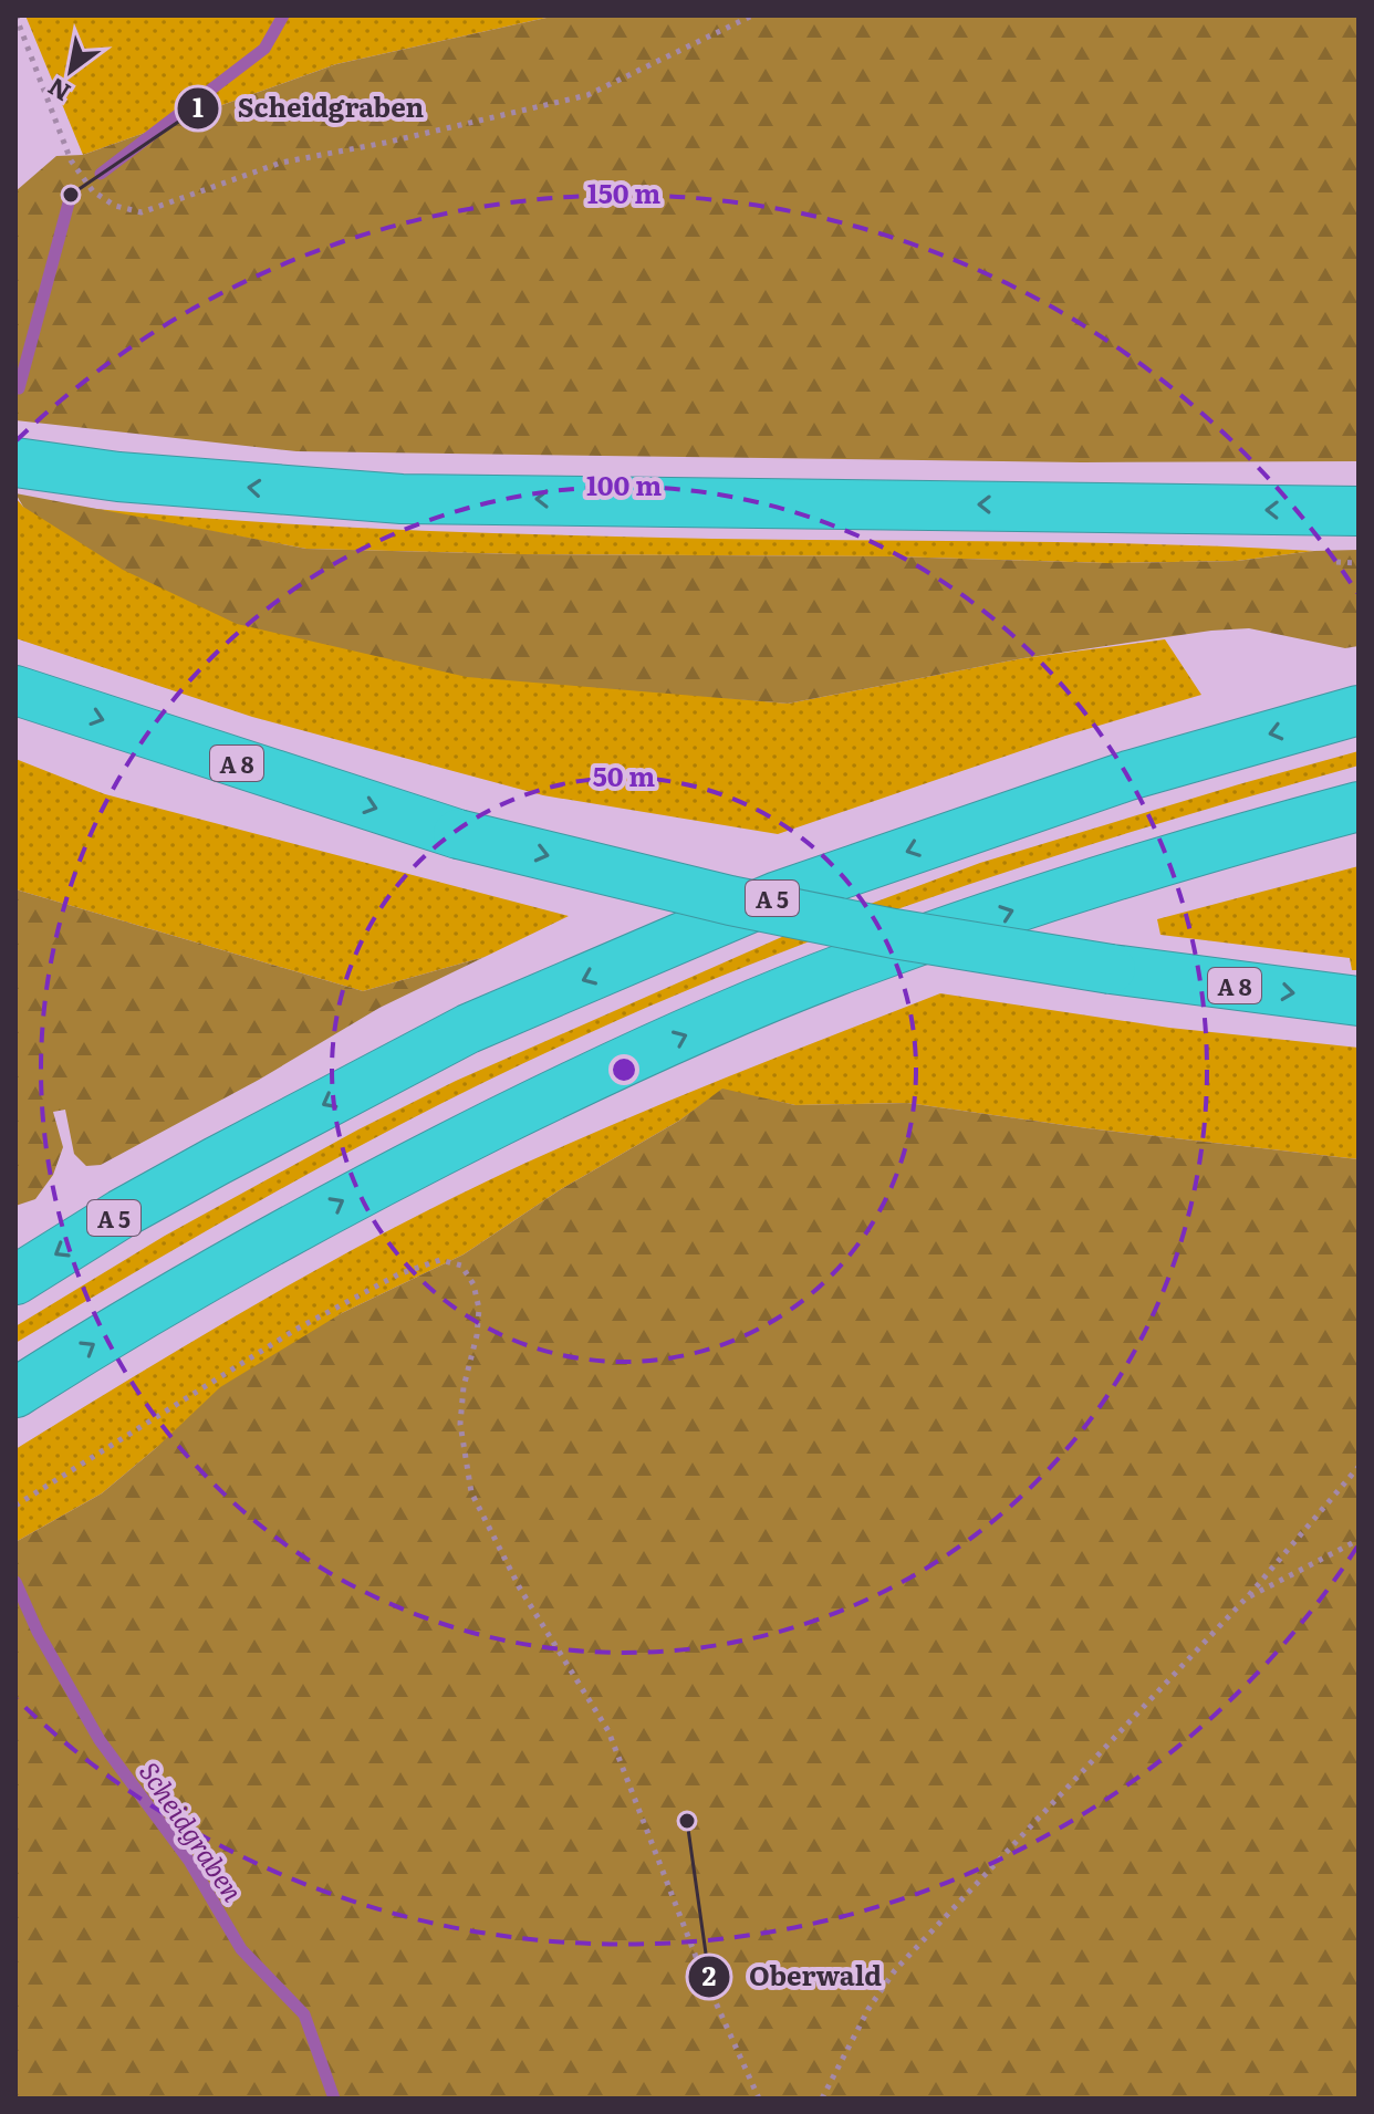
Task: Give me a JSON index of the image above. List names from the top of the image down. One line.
{"streets":{"highway":["A 8","A 5"]},"water":["Scheidgraben"],"places":["Scheidgraben","Oberwald"],"north":"bottom left","rings":["150 m","100 m","50 m"]}
